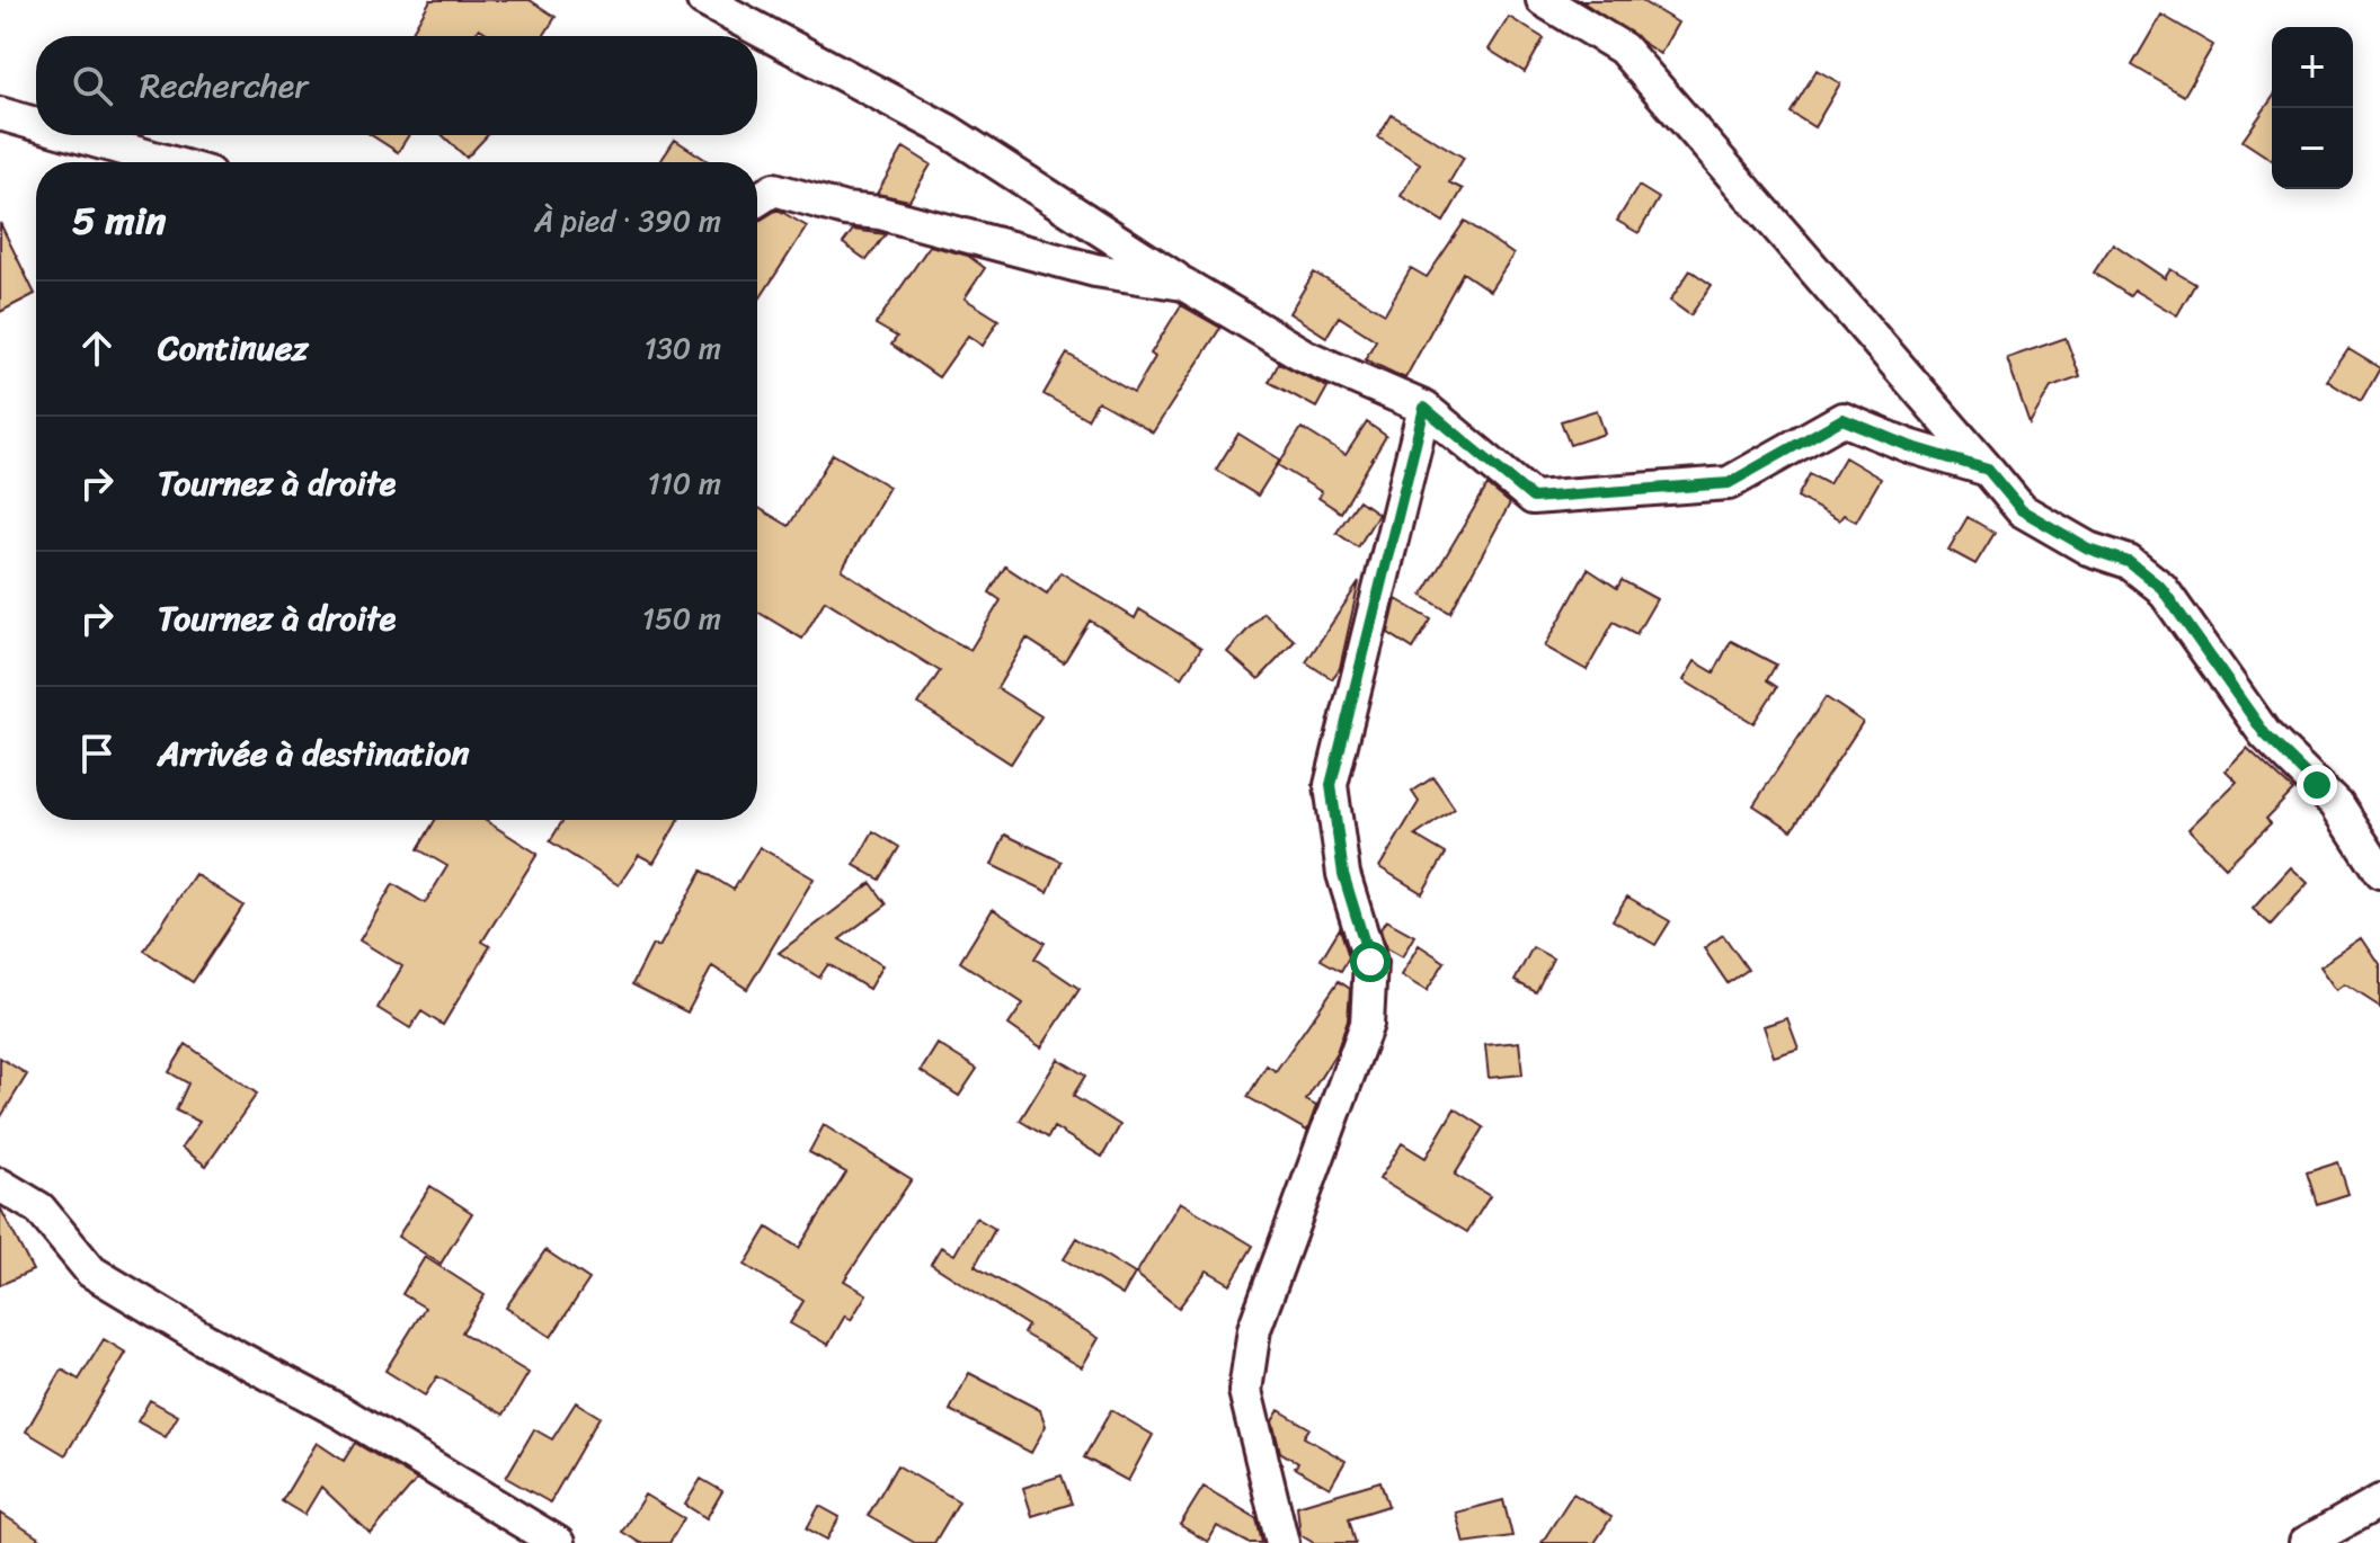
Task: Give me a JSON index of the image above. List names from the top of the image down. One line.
{"page":{"map_buttons":["+","−"],"search":"Rechercher","heading":["5 min","À pied · 390 m"],"list":[["Continuez","130 m"],["Tournez à droite","110 m"],["Tournez à droite","150 m"],"Arrivée à destination"]}}
